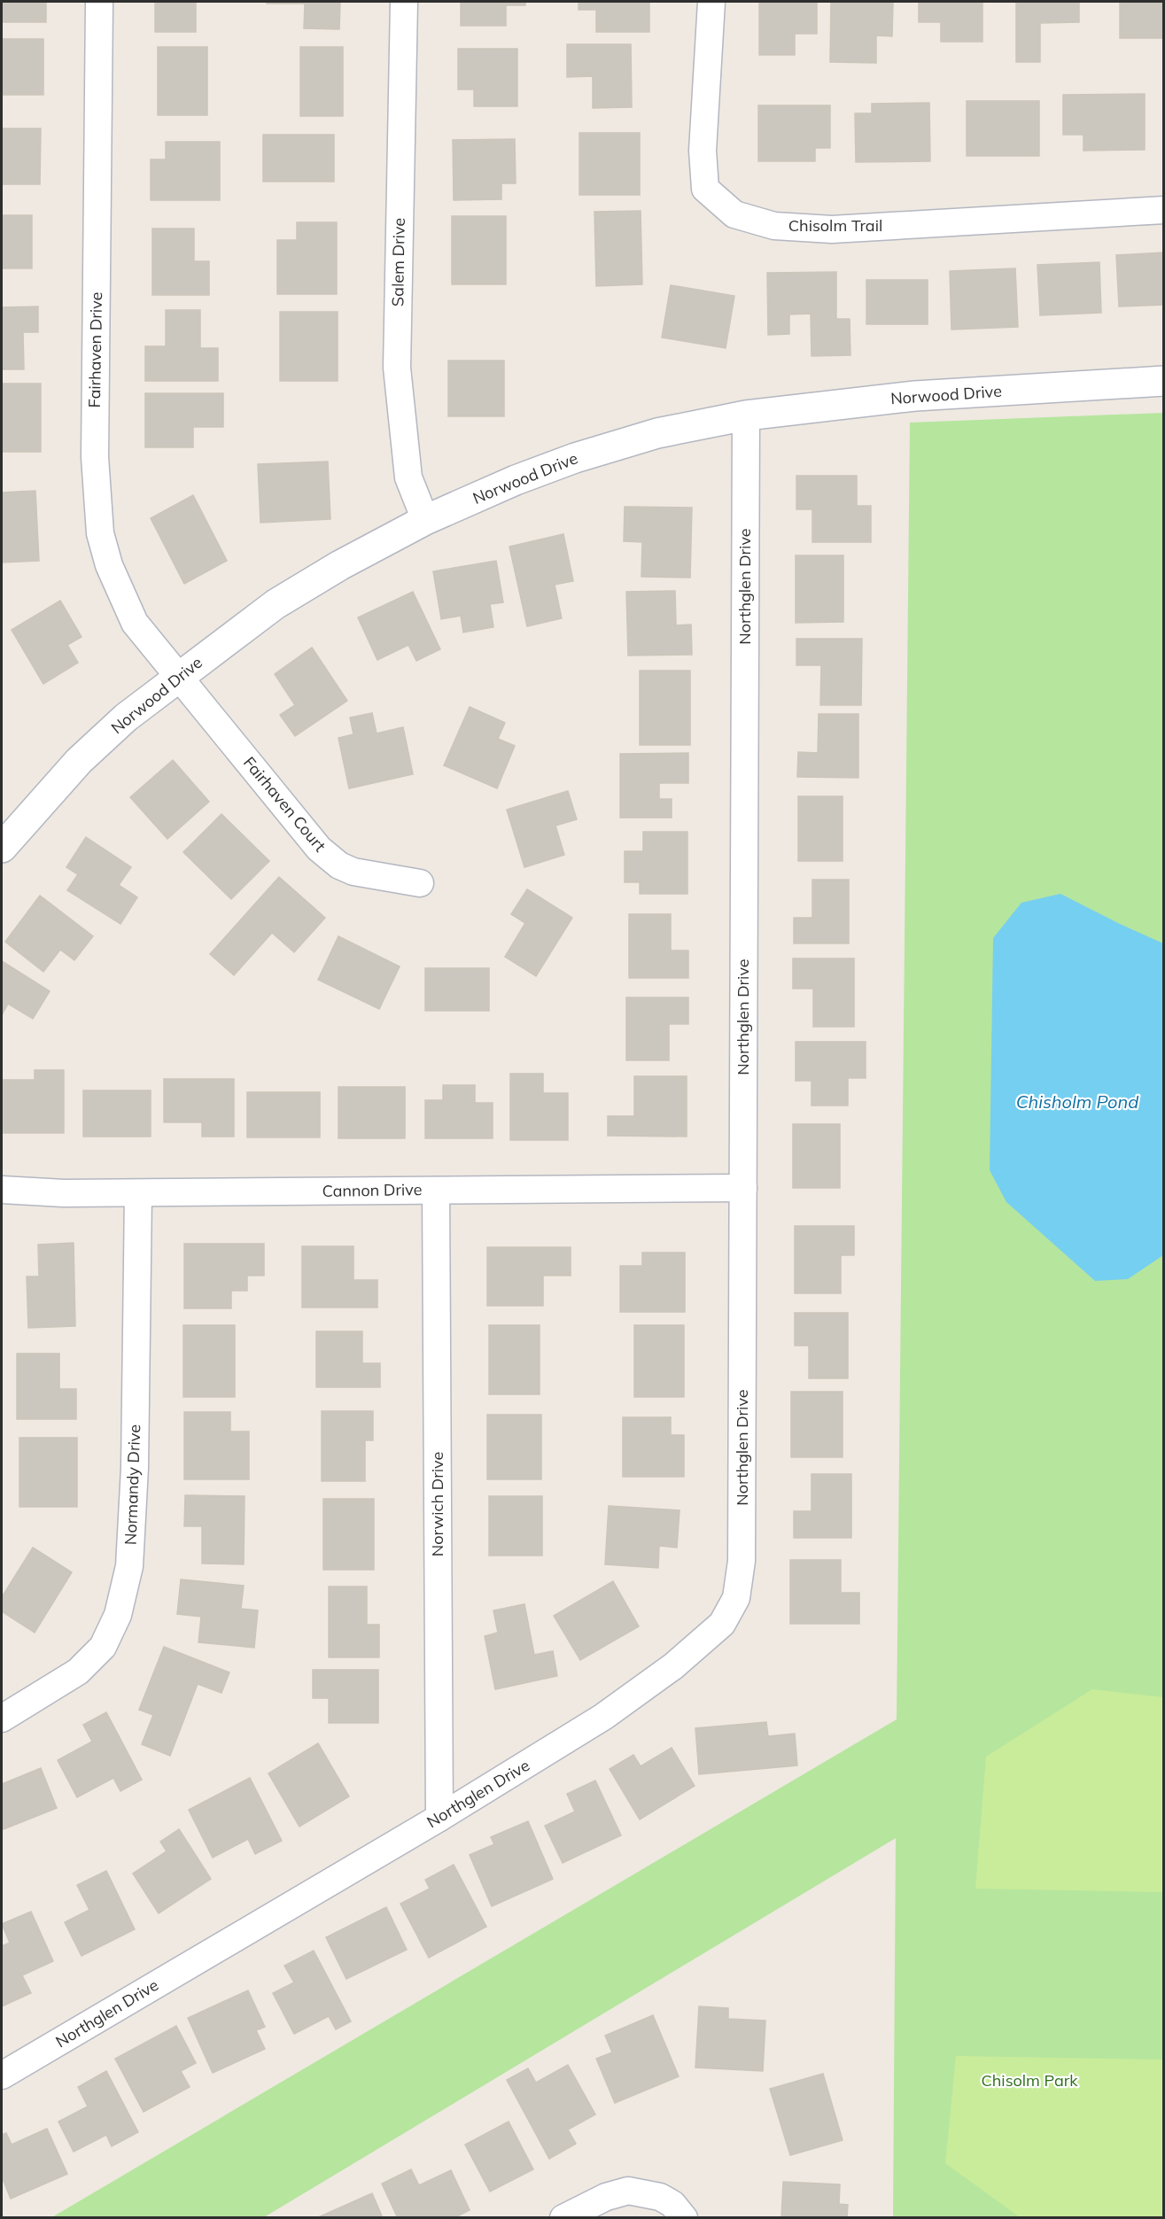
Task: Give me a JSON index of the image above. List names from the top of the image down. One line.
{"streets":{"main road":["Norwood Drive"],"street":["Chisolm Trail","Salem Drive","Fairhaven Drive","Northglen Drive","Fairhaven Court","Cannon Drive","Normandy Drive","Norwich Drive"]},"crossings":[["Salem Drive","Norwood Drive"],["Fairhaven Drive","Norwood Drive"],["Fairhaven Drive","Fairhaven Court"],["Norwood Drive","Northglen Drive"],["Norwood Drive","Fairhaven Court"],["Northglen Drive","Cannon Drive"],["Northglen Drive","Norwich Drive"],["Cannon Drive","Normandy Drive"],["Cannon Drive","Norwich Drive"]],"water":["Chisholm Pond"],"parks":["Chisolm Park"]}
